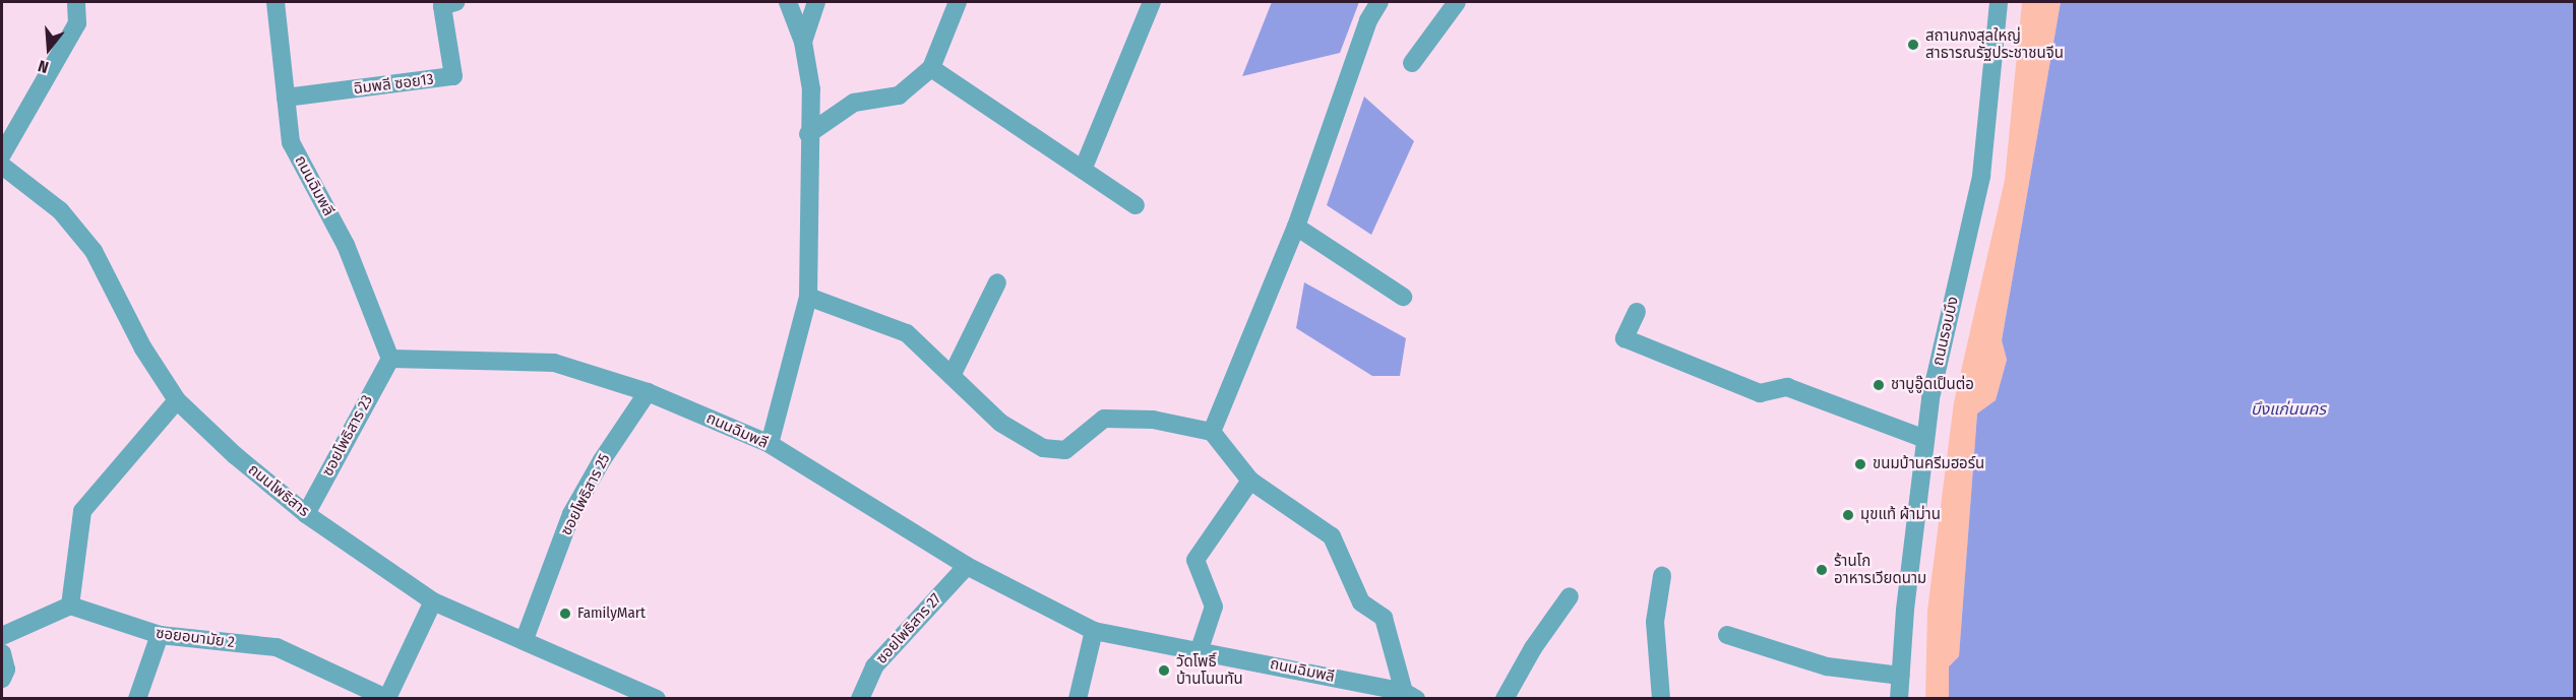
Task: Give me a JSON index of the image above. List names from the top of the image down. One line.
{"streets":{"street":["ฉิมพลี ซอย13","ถนนฉิมพลี","ถนนรอบบึง","ซอยโพธิสาร 23","ถนนโพธิสาร","ซอยโพธิสาร 25","ซอยโพธิสาร 27","ซอยอนามัย 2"]},"crossings":[["ฉิมพลี ซอย13","ถนนฉิมพลี"],["ถนนฉิมพลี","ซอยโพธิสาร 23"],["ถนนฉิมพลี","ซอยโพธิสาร 25"],["ถนนฉิมพลี","ซอยโพธิสาร 27"],["ซอยโพธิสาร 23","ถนนโพธิสาร"],["ถนนโพธิสาร","ซอยโพธิสาร 25"]],"water":["บึงแก่นนคร"],"places":["สถานกงสุลใหญ่ สาธารณรัฐประชาชนจีน","ชาบูอู๊ดเป็นต่อ","ขนมบ้านครีมฮอร์น","มุขแท้ ผ้าม่าน","ร้านโก อาหารเวียดนาม","FamilyMart","วัดโพธิ์ บ้านโนนทัน"],"north":"bottom"}
